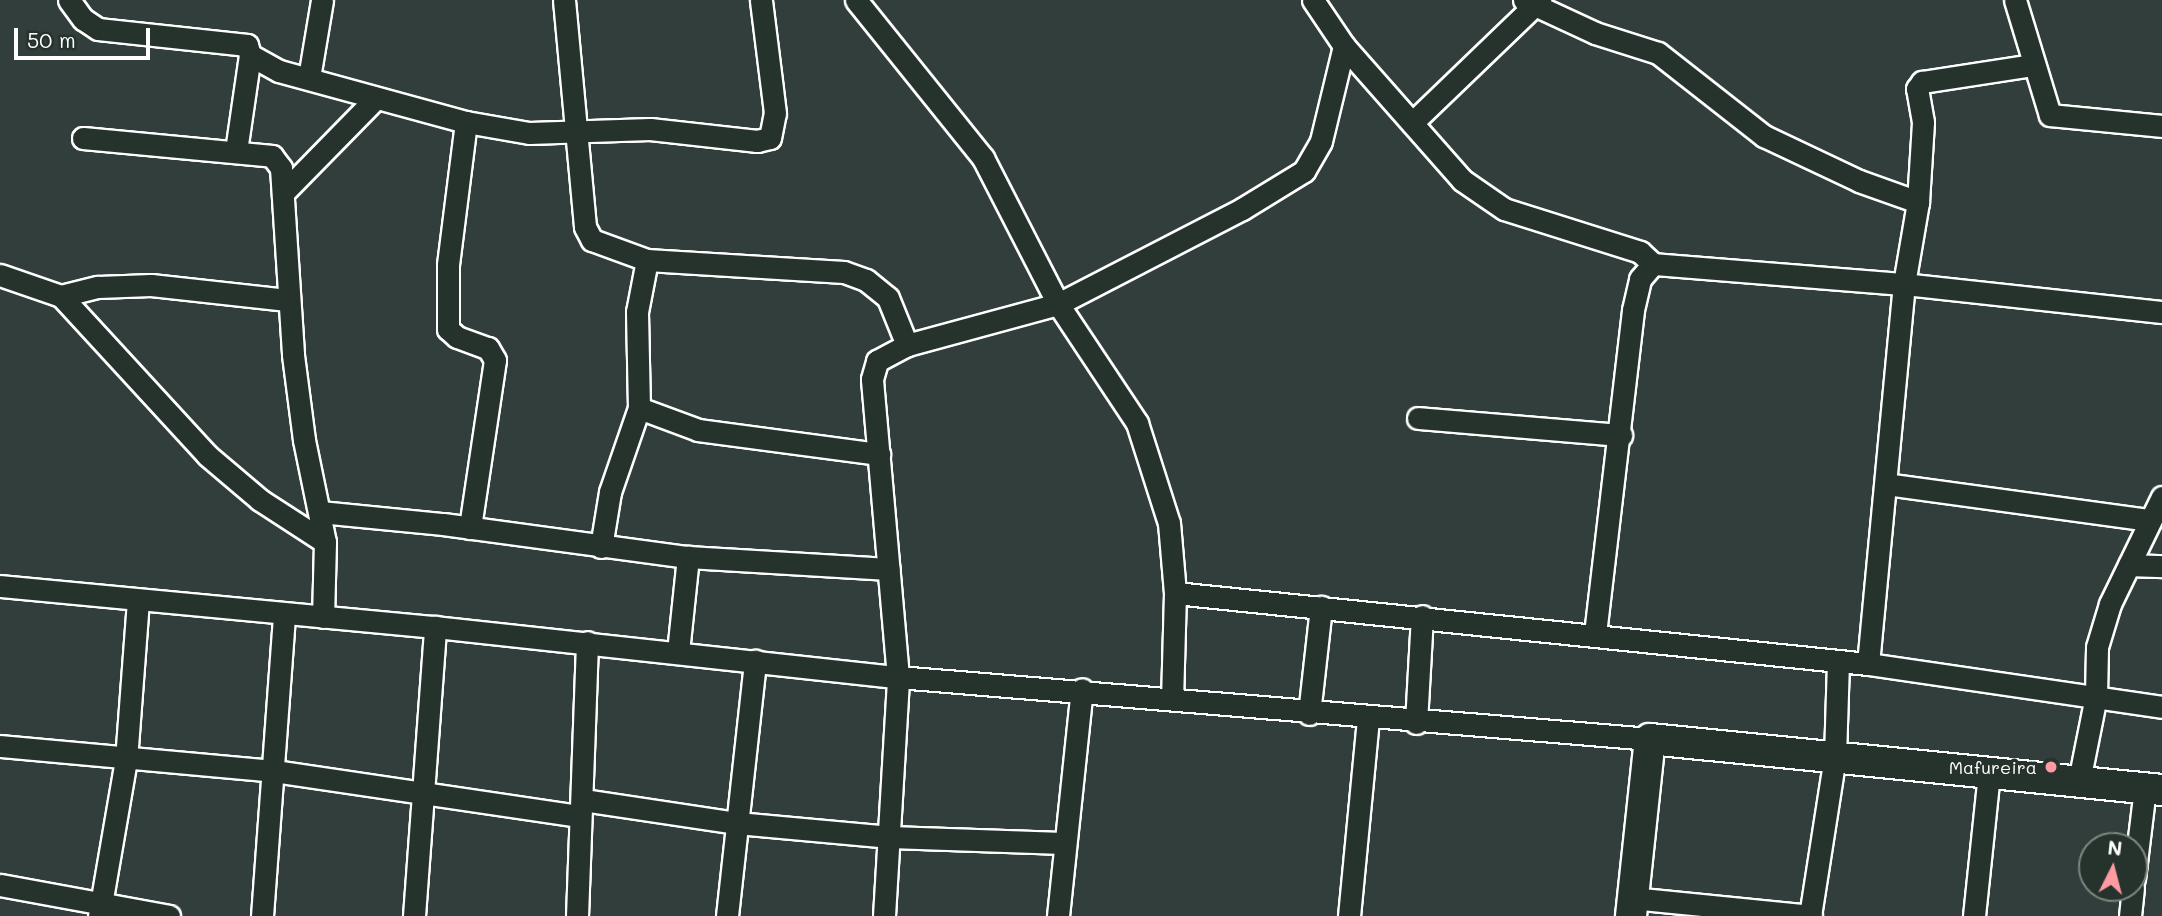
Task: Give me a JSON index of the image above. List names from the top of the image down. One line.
{"places":["Mafureira"],"scale_bar":"50 m","north":"top"}
